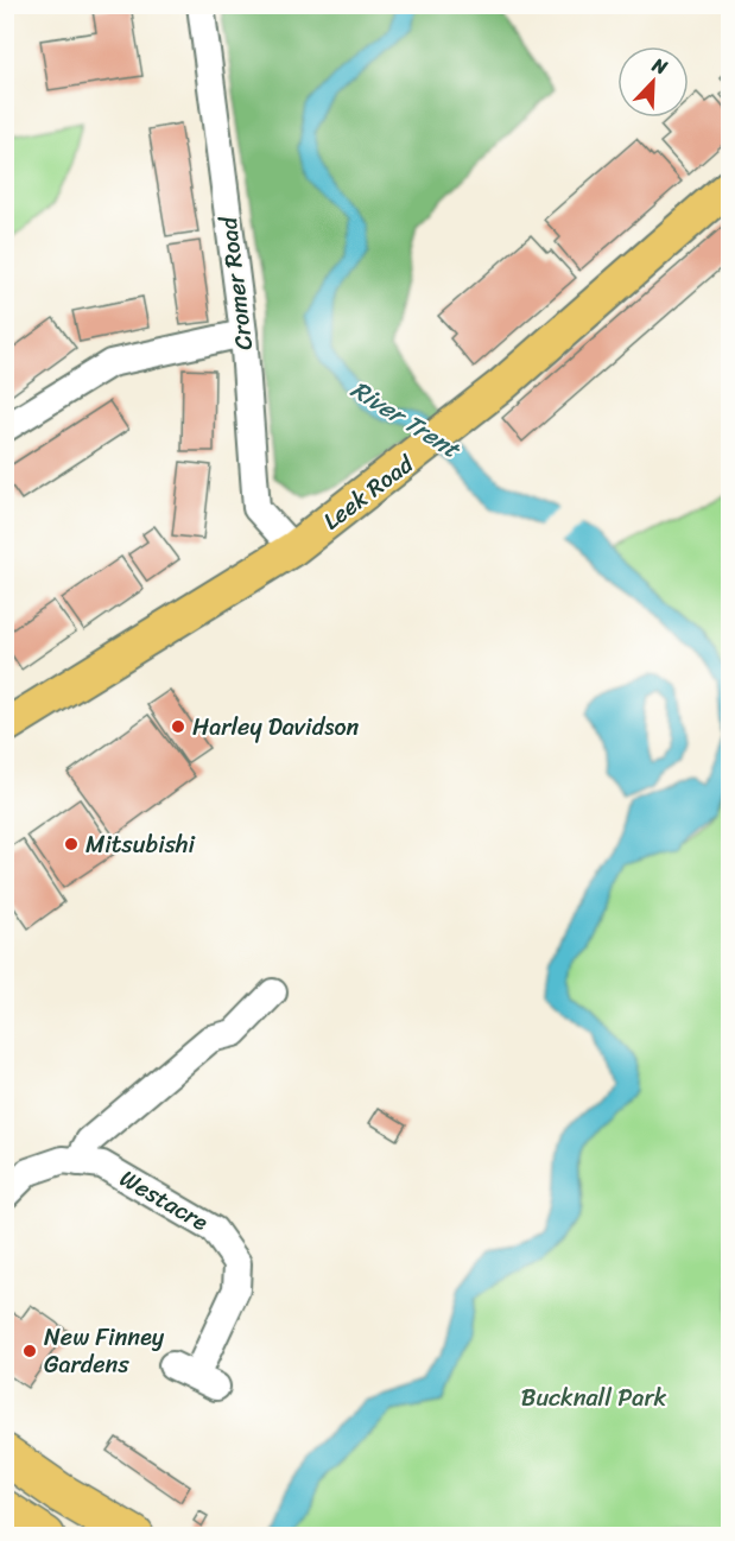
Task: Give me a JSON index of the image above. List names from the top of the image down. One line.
{"streets":{"main road":["Leek Road"],"street":["Cromer Road","Westacre"]},"crossings":[["Cromer Road","Leek Road"]],"water":["River Trent"],"parks":["Bucknall Park"],"places":["Harley Davidson","Mitsubishi","New Finney Gardens"],"north":"top right"}
